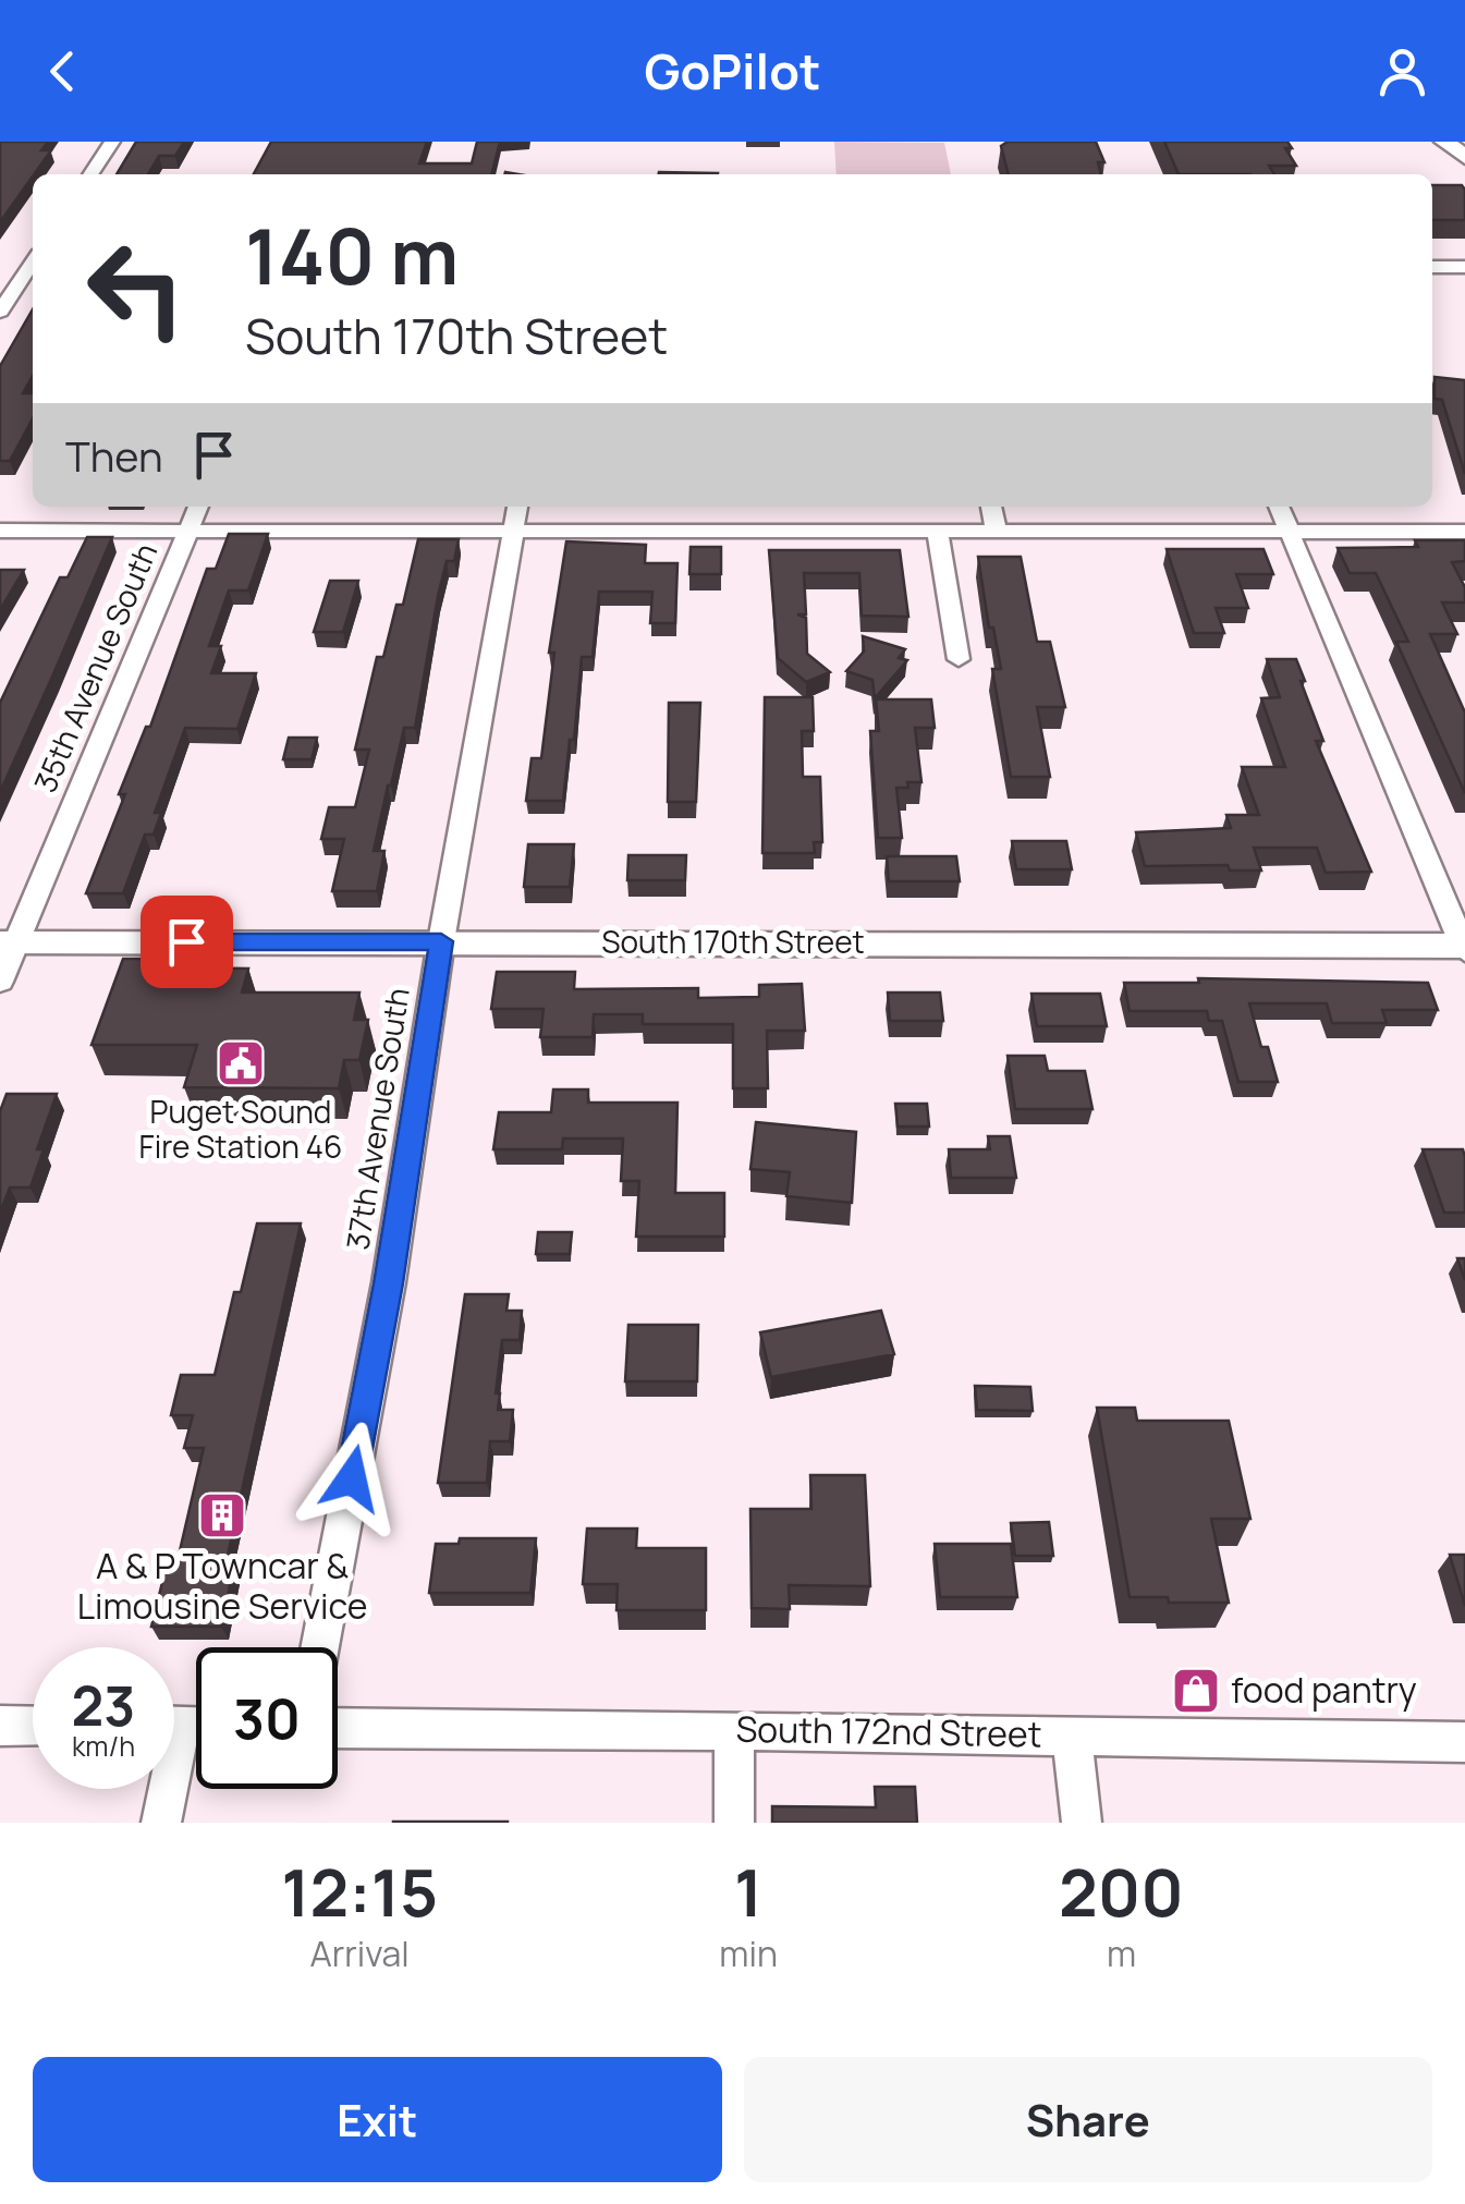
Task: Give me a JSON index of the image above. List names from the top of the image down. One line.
{"streets":{"street":["35th Avenue South","South 170th Street","37th Avenue South","South 172nd Street"]},"crossings":[["35th Avenue South","South 170th Street"],["South 170th Street","37th Avenue South"]],"places":{"public building":["Puget Sound Fire Station 46"],"building":["A & P Towncar & Limousine Service"],"shop":["food pantry"]},"page":{"header":"GoPilot","turn":["140 m","South 170th Street"],"then":"Then","speed":"23 km/h","limit":"30","eta":["12:15","Arrival","1","min","200","m"],"buttons":["Exit","Share"]}}
